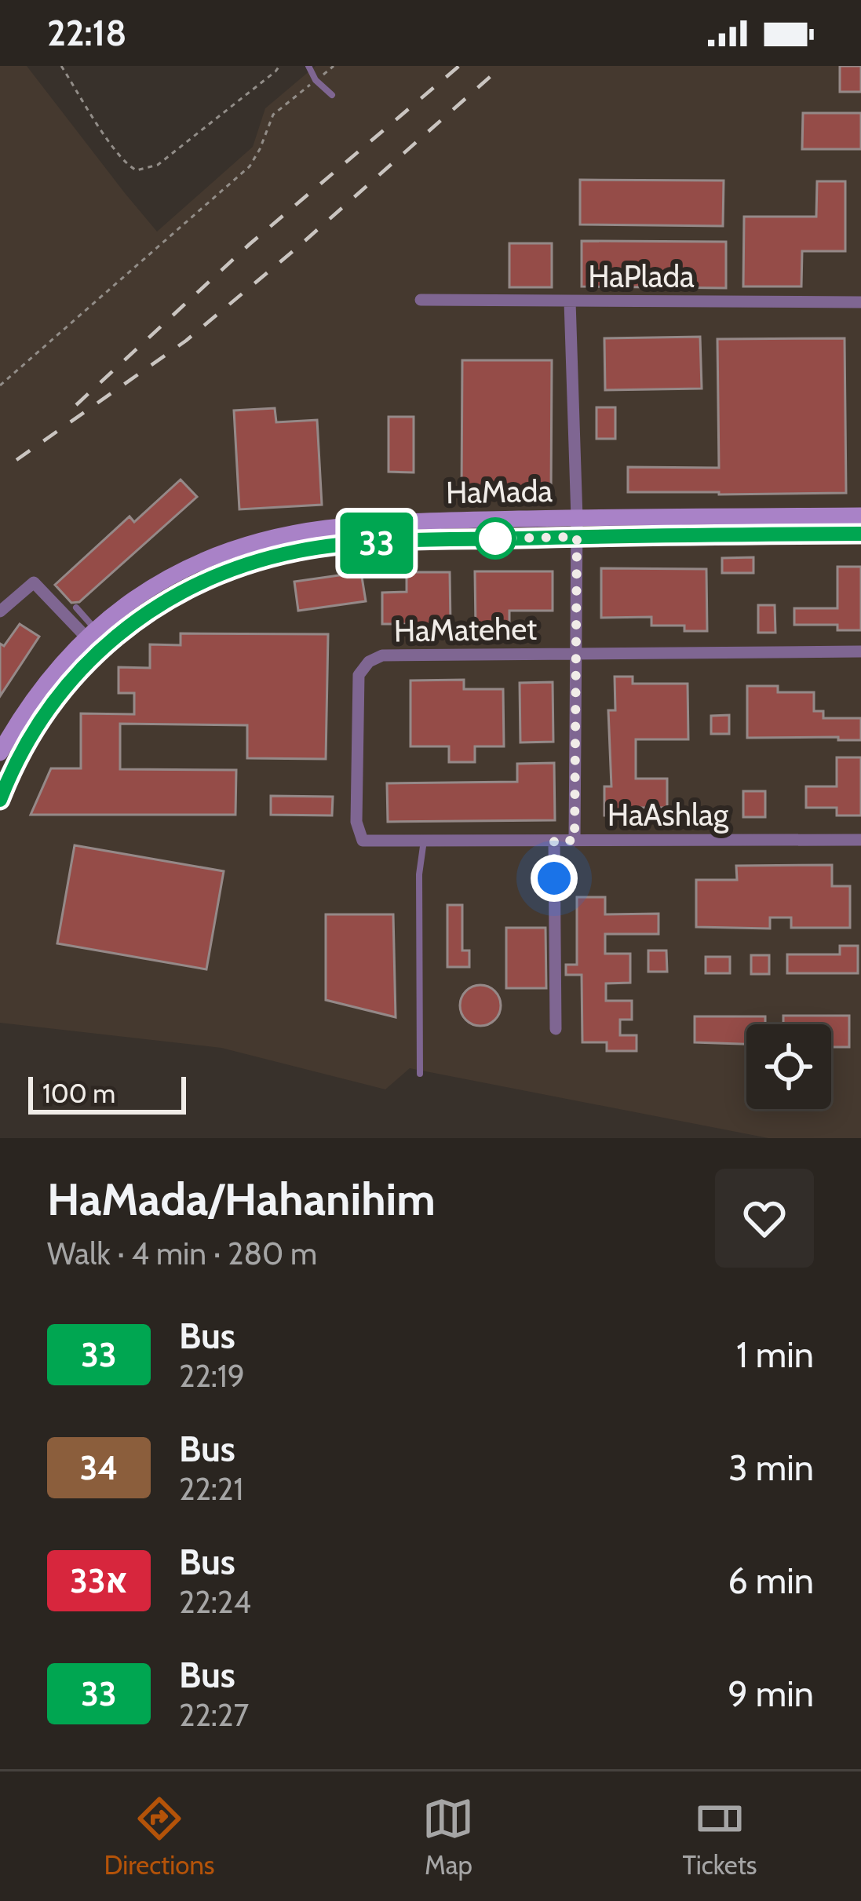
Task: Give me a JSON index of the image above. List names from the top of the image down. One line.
{"streets":{"street":["HaPlada","HaMada","HaMatehet","HaAshlag"]},"crossings":[["HaMatehet","HaAshlag"]],"lines":["bus line 33"],"scale_bar":"100 m","page":{"status":"22:18","on_map":"33","scale":"100 m","heading":["HaMada/Hahanihim","Walk · 4 min · 280 m"],"list":[{"mark":"33","name":"Bus","note":"22:19","value":"1 min"},{"mark":"34","name":"Bus","note":"22:21","value":"3 min"},{"mark":"33א","name":"Bus","note":"22:24","value":"6 min"},{"mark":"33","name":"Bus","note":"22:27","value":"9 min"}],"tabs":["Directions","Map","Tickets"]}}
